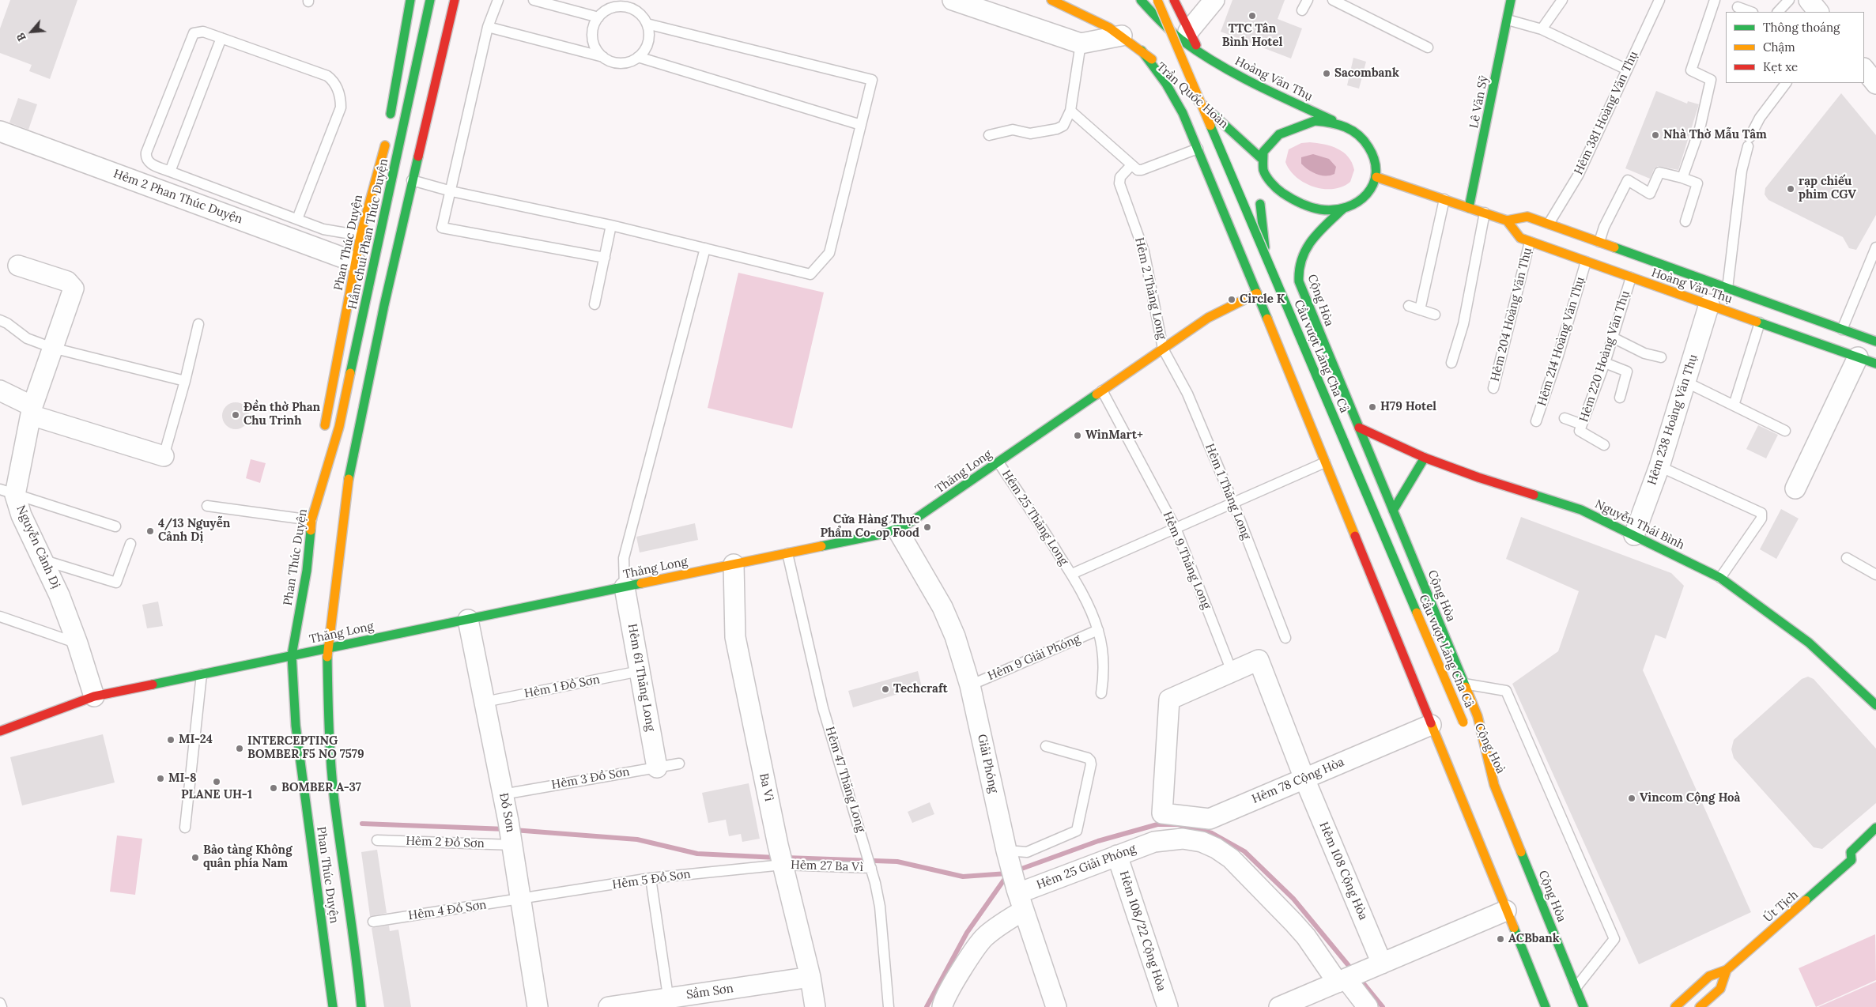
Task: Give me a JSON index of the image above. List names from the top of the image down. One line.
{"streets":{"main road":["Hoàng Văn Thụ","Trần Quốc Hoàn","Lê Văn Sỹ","Hầm chui Phan Thúc Duyện","Phan Thúc Duyện","Cộng Hòa","Cầu vượt Lăng Cha Cả","Thăng Long","Nguyễn Thái Bình","Cộng Hoà","Út Tịch"],"street":["Hẻm 2 Phan Thúc Duyện","Hẻm 238 Hoàng Văn Thụ","Nguyễn Cảnh Dị","Hẻm 61 Thăng Long","Giải Phóng","Hẻm 78 Cộng Hòa","Ba Vì","Đồ Sơn","Hẻm 25 Giải Phóng","Hẻm 108 Cộng Hòa","Hẻm 108/22 Cộng Hòa","Sầm Sơn"],"lane":["Hẻm 381 Hoàng Văn Thụ","Hẻm 2 Thăng Long","Hẻm 204 Hoàng Văn Thụ","Hẻm 214 Hoàng Văn Thụ","Hẻm 220 Hoàng Văn Thụ","Hẻm 1 Thăng Long","Hẻm 25 Thăng Long","Hẻm 9 Thăng Long","Hẻm 9 Giải Phóng","Hẻm 1 Đồ Sơn","Hẻm 3 Đồ Sơn","Hẻm 47 Thăng Long","Hẻm 2 Đồ Sơn","Hẻm 27 Ba Vì","Hẻm 5 Đồ Sơn","Hẻm 4 Đồ Sơn"]},"crossings":[["Hoàng Văn Thụ","Trần Quốc Hoàn"],["Hoàng Văn Thụ","Hẻm 381 Hoàng Văn Thụ"],["Hoàng Văn Thụ","Cộng Hòa"],["Hoàng Văn Thụ","Hẻm 204 Hoàng Văn Thụ"],["Hoàng Văn Thụ","Hẻm 214 Hoàng Văn Thụ"],["Hoàng Văn Thụ","Hẻm 220 Hoàng Văn Thụ"],["Hoàng Văn Thụ","Hẻm 238 Hoàng Văn Thụ"],["Trần Quốc Hoàn","Cộng Hòa"],["Hẻm 2 Phan Thúc Duyện","Phan Thúc Duyện"],["Hầm chui Phan Thúc Duyện","Phan Thúc Duyện"],["Phan Thúc Duyện","Thăng Long"],["Hẻm 2 Thăng Long","Thăng Long"],["Hẻm 2 Thăng Long","Hẻm 1 Thăng Long"],["Cộng Hòa","Nguyễn Thái Bình"],["Cộng Hòa","Cộng Hoà"],["Hẻm 238 Hoàng Văn Thụ","Nguyễn Thái Bình"],["Thăng Long","Hẻm 1 Thăng Long"],["Thăng Long","Hẻm 25 Thăng Long"],["Thăng Long","Nguyễn Cảnh Dị"],["Thăng Long","Hẻm 9 Thăng Long"],["Thăng Long","Hẻm 61 Thăng Long"],["Thăng Long","Giải Phóng"],["Thăng Long","Hẻm 47 Thăng Long"],["Thăng Long","Ba Vì"],["Thăng Long","Đồ Sơn"],["Hẻm 25 Thăng Long","Hẻm 9 Giải Phóng"],["Hẻm 9 Thăng Long","Hẻm 78 Cộng Hòa"],["Hẻm 9 Thăng Long","Hẻm 108 Cộng Hòa"],["Hẻm 9 Giải Phóng","Giải Phóng"],["Hẻm 61 Thăng Long","Hẻm 1 Đồ Sơn"],["Hẻm 61 Thăng Long","Hẻm 3 Đồ Sơn"],["Hẻm 1 Đồ Sơn","Đồ Sơn"],["Giải Phóng","Hẻm 25 Giải Phóng"],["Hẻm 3 Đồ Sơn","Đồ Sơn"],["Hẻm 47 Thăng Long","Hẻm 27 Ba Vì"],["Hẻm 78 Cộng Hòa","Hẻm 108 Cộng Hòa"],["Ba Vì","Hẻm 27 Ba Vì"],["Ba Vì","Hẻm 5 Đồ Sơn"],["Ba Vì","Sầm Sơn"],["Đồ Sơn","Hẻm 2 Đồ Sơn"],["Đồ Sơn","Hẻm 5 Đồ Sơn"],["Đồ Sơn","Hẻm 4 Đồ Sơn"],["Hẻm 27 Ba Vì","Hẻm 5 Đồ Sơn"],["Hẻm 25 Giải Phóng","Hẻm 108/22 Cộng Hòa"],["Hẻm 5 Đồ Sơn","Hẻm 4 Đồ Sơn"]],"places":["TTC Tân Bình Hotel","Sacombank","Nhà Thờ Mẫu Tâm","rạp chiếu phim CGV","Circle K","H79 Hotel","Đền thờ Phan Chu Trinh","WinMart+","Cửa Hàng Thực Phẩm Co-op Food","4/13 Nguyễn Cảnh Dị","Techcraft","MI-24","INTERCEPTING BOMBER F5 NO 7579","MI-8","PLANE UH-1","BOMBER A-37","Vincom Cộng Hoà","Bảo tàng Không quân phía Nam","ACBbank"],"legend":["Thông thoáng","Chậm","Kẹt xe"],"north":"bottom left"}
